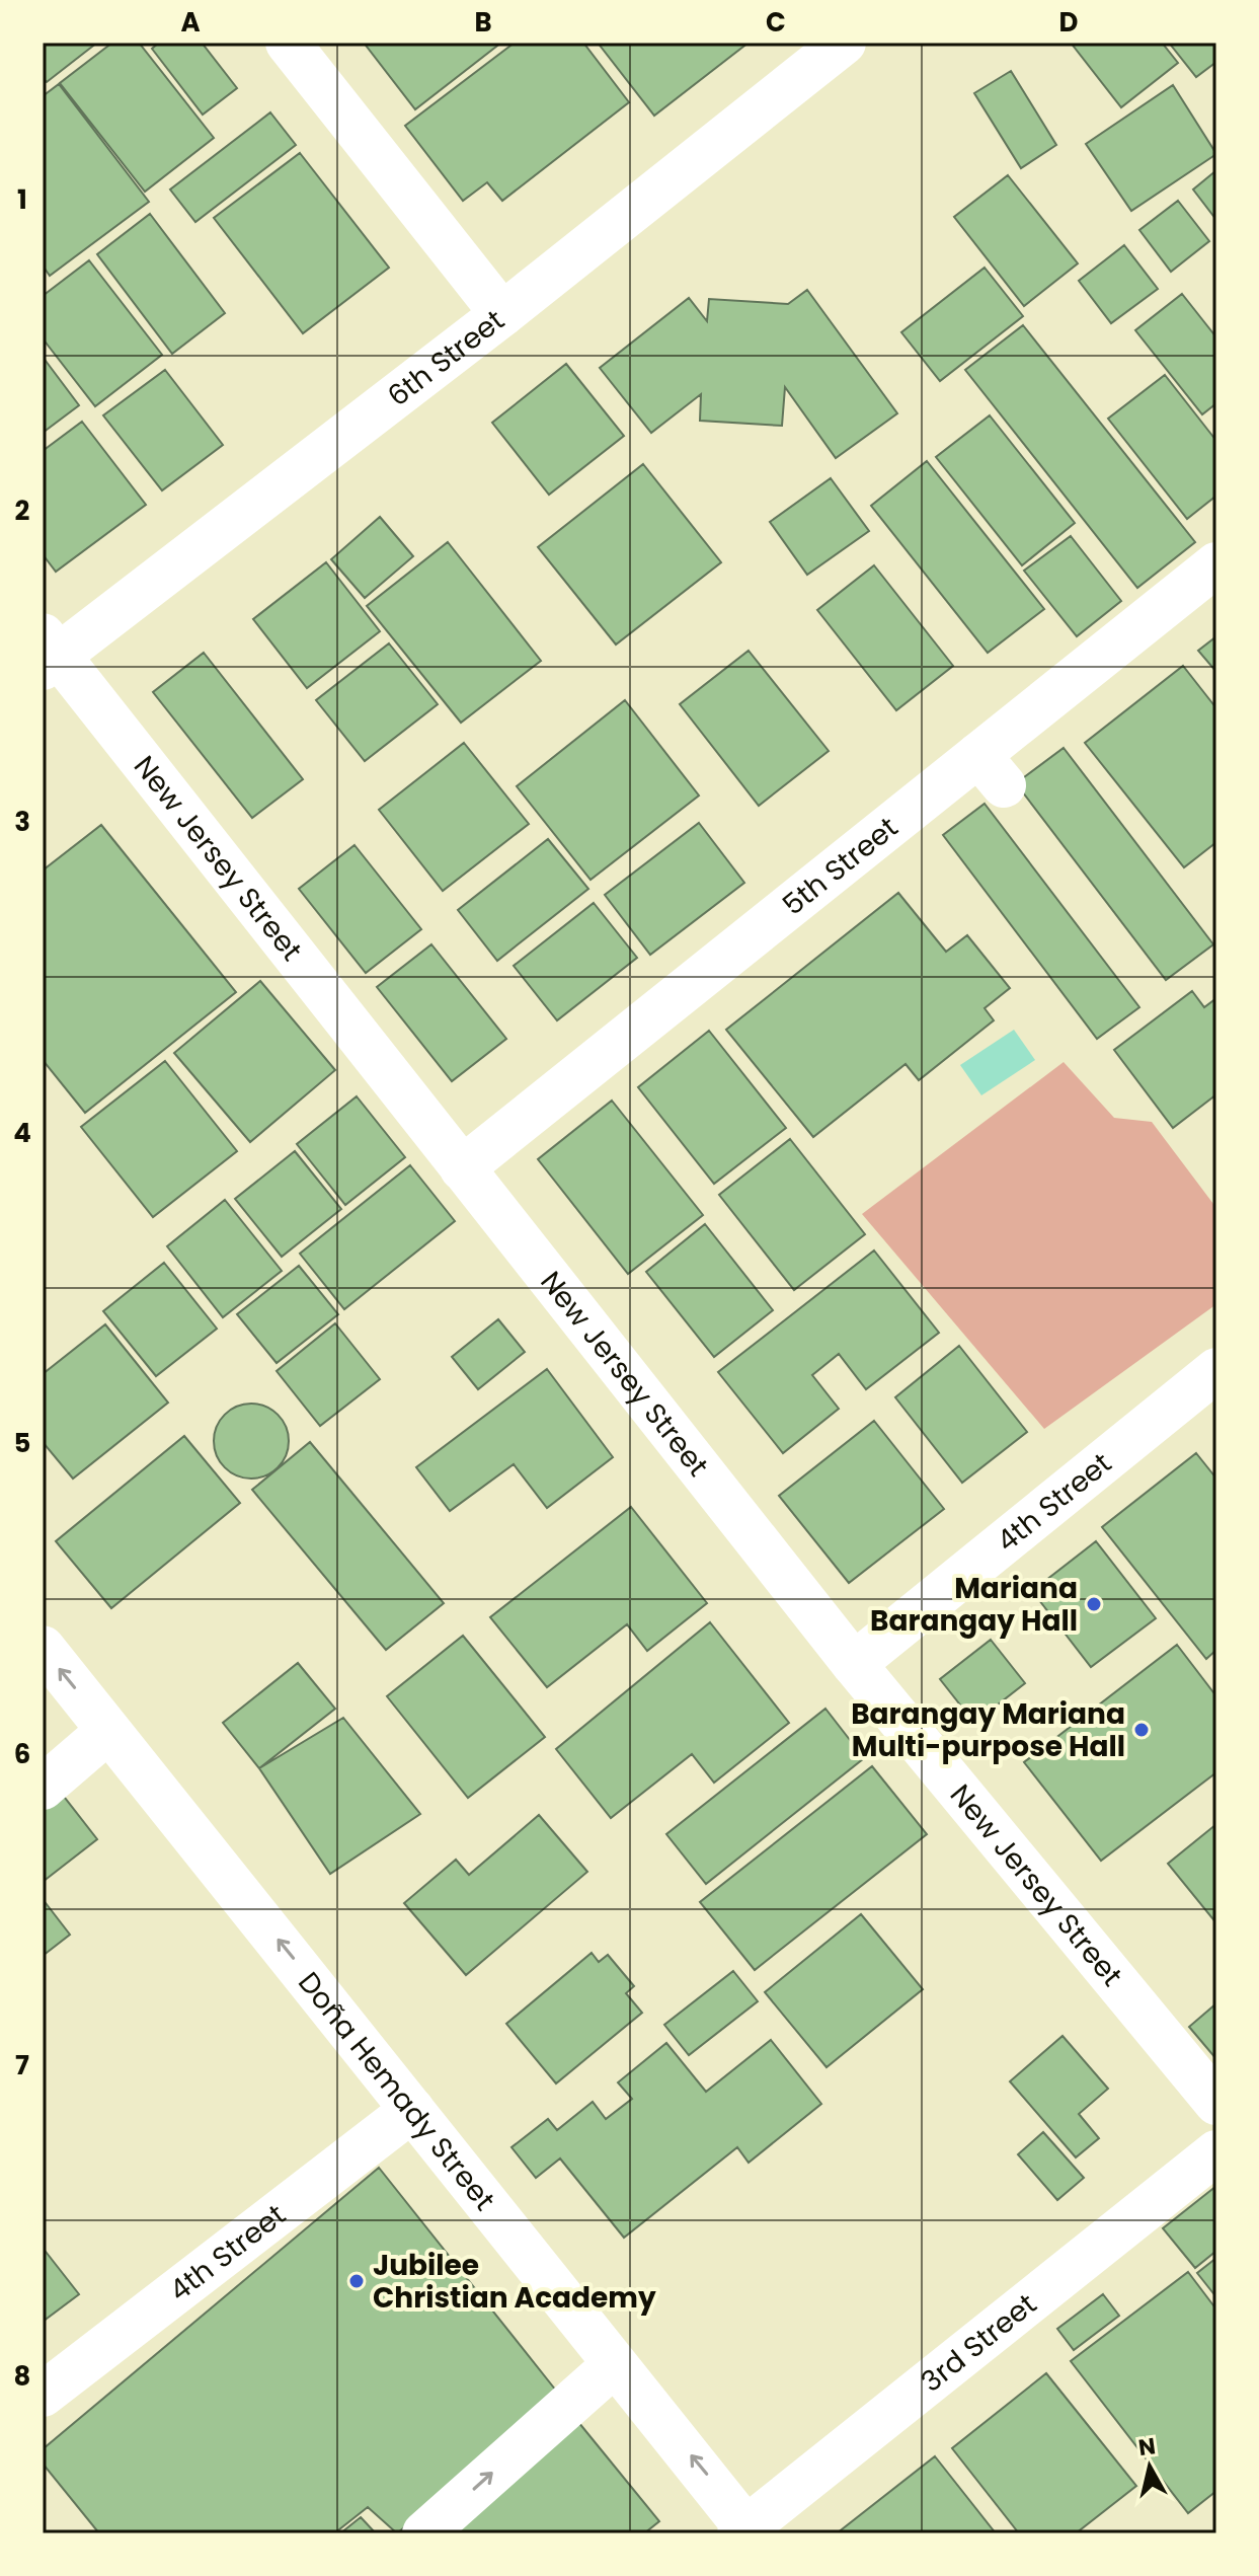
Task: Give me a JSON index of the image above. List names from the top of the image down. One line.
{"streets":{"street":["6th Street","New Jersey Street","5th Street","4th Street","Doña Hemady Street","3rd Street"]},"crossings":[["6th Street","New Jersey Street"],["New Jersey Street","5th Street"],["New Jersey Street","4th Street"],["4th Street","Doña Hemady Street"],["Doña Hemady Street","3rd Street"]],"one_way":["Doña Hemady Street"],"places":["Mariana Barangay Hall","Barangay Mariana Multi-purpose Hall","Jubilee Christian Academy"],"north":"top","grid":{"columns":["A","B","C","D"],"rows":["1","2","3","4","5","6","7","8"]}}
